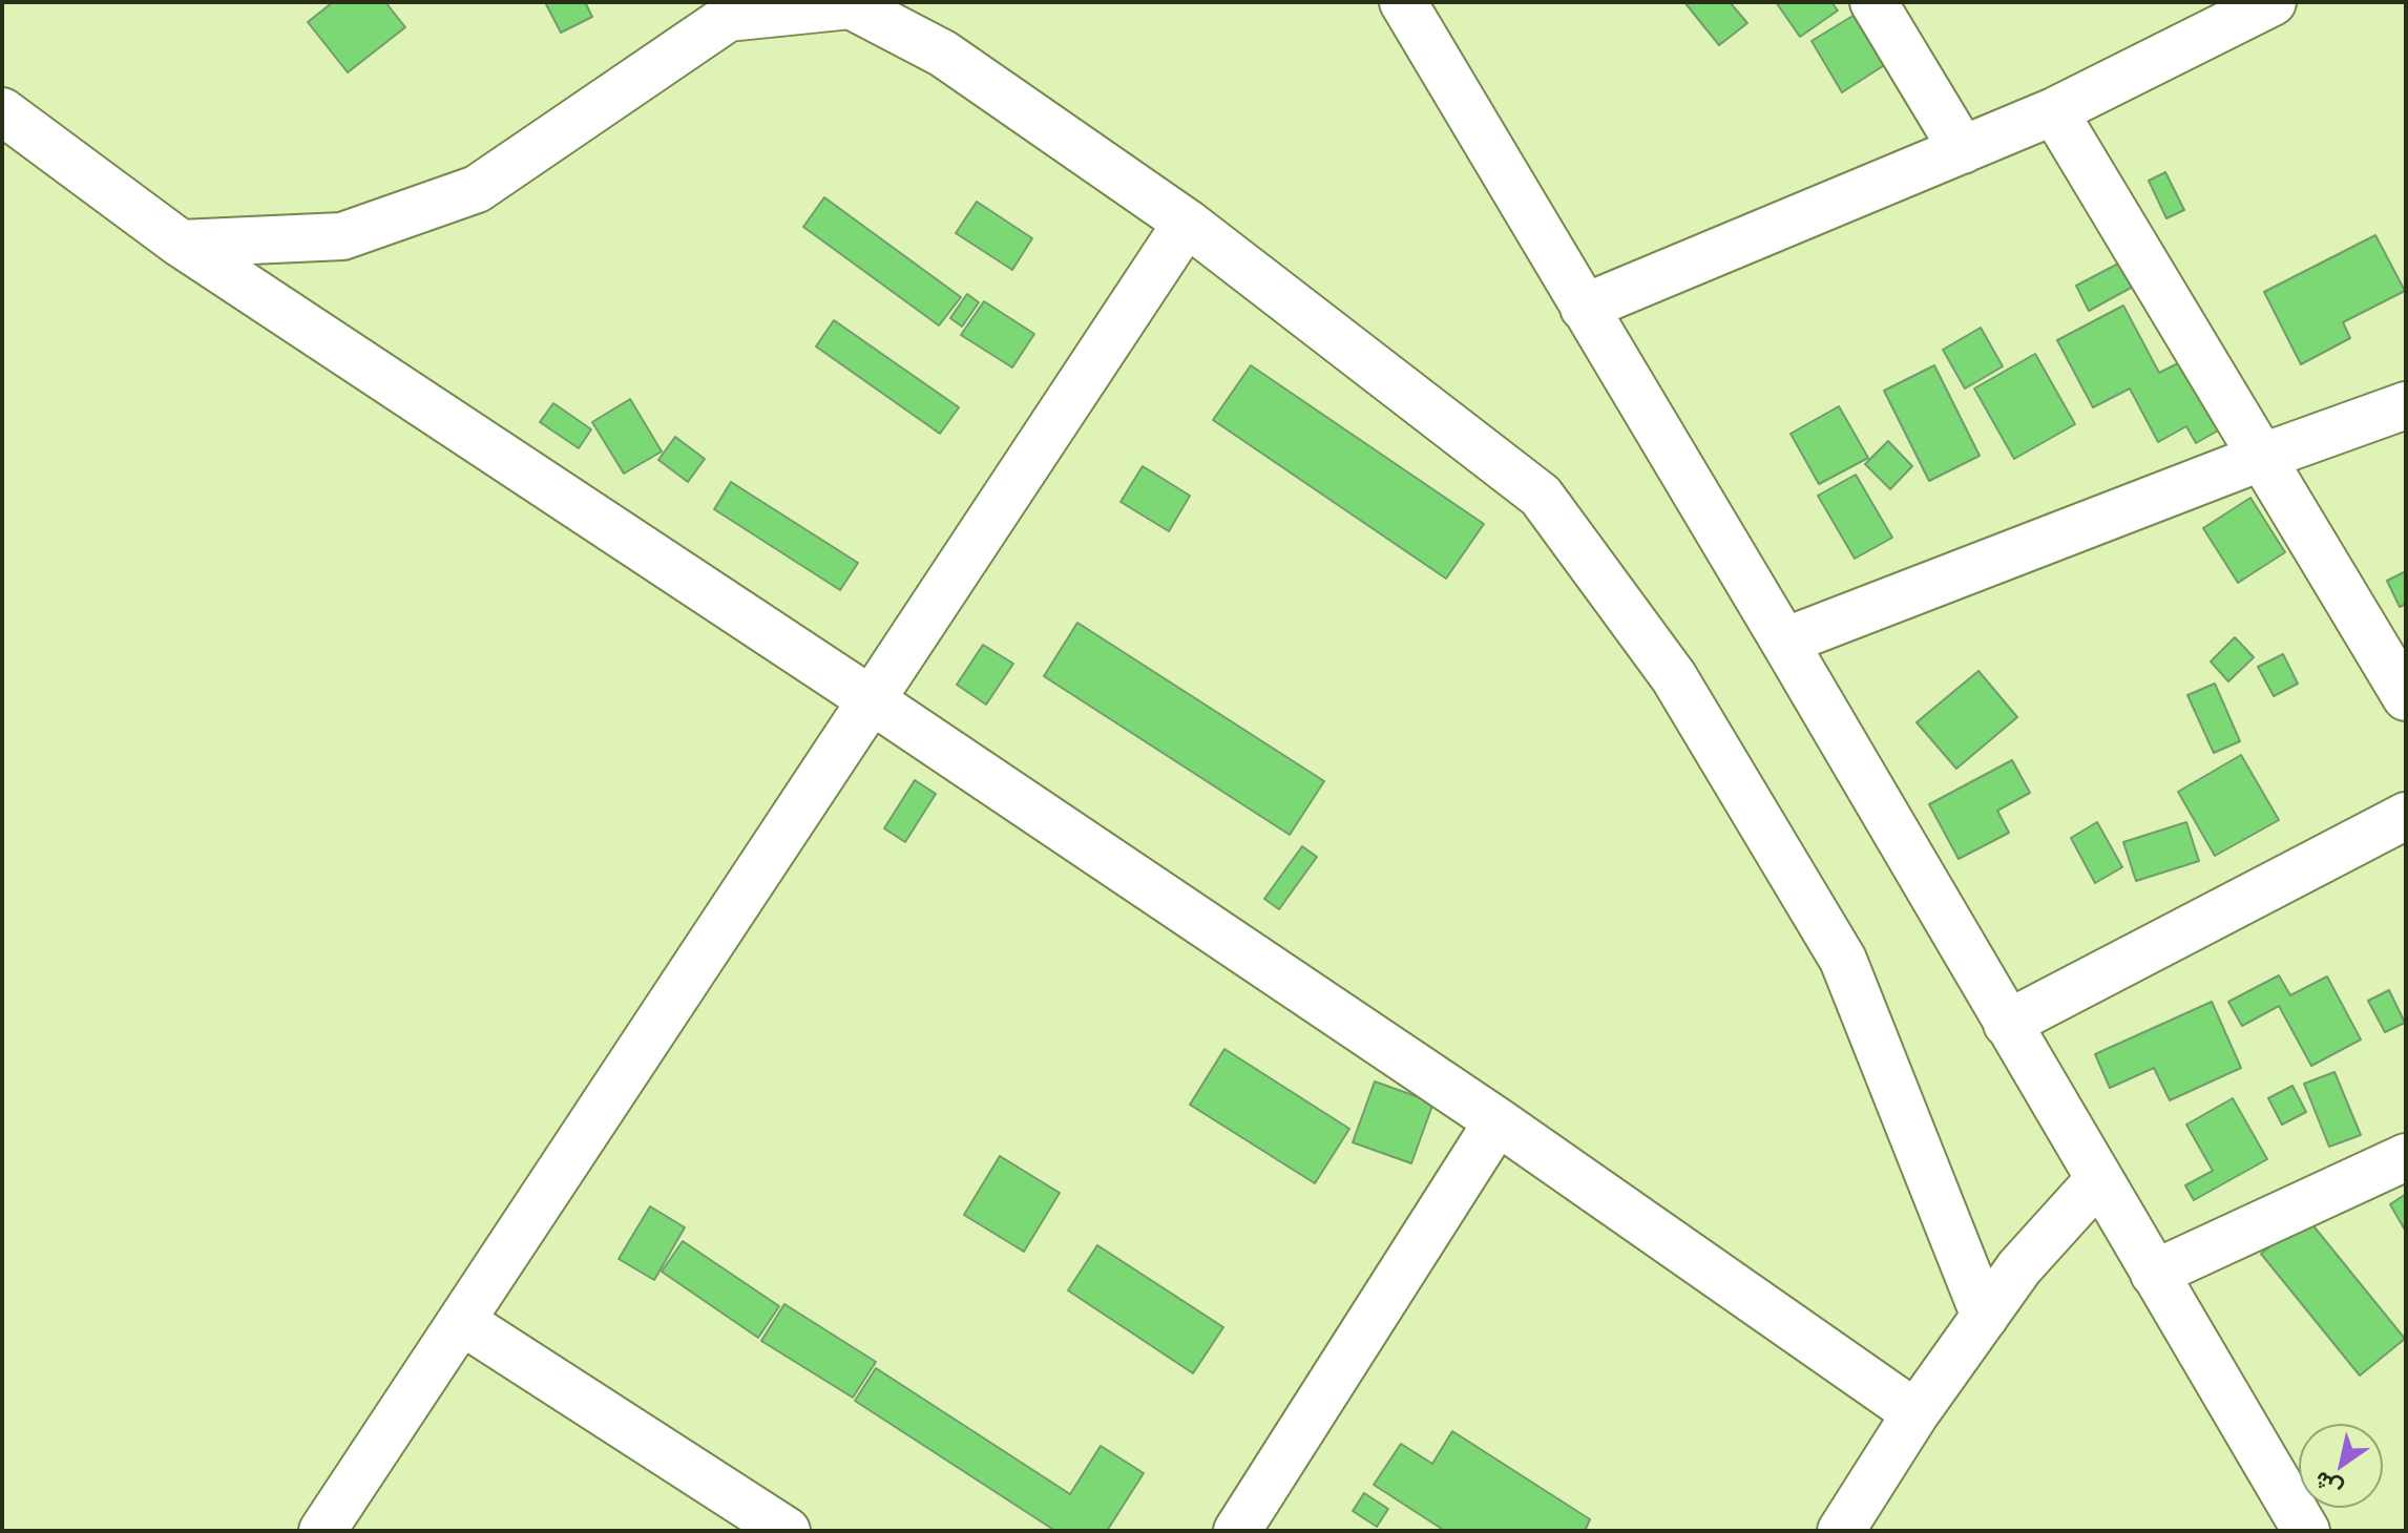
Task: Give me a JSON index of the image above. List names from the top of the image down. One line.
{"north":"bottom left"}
